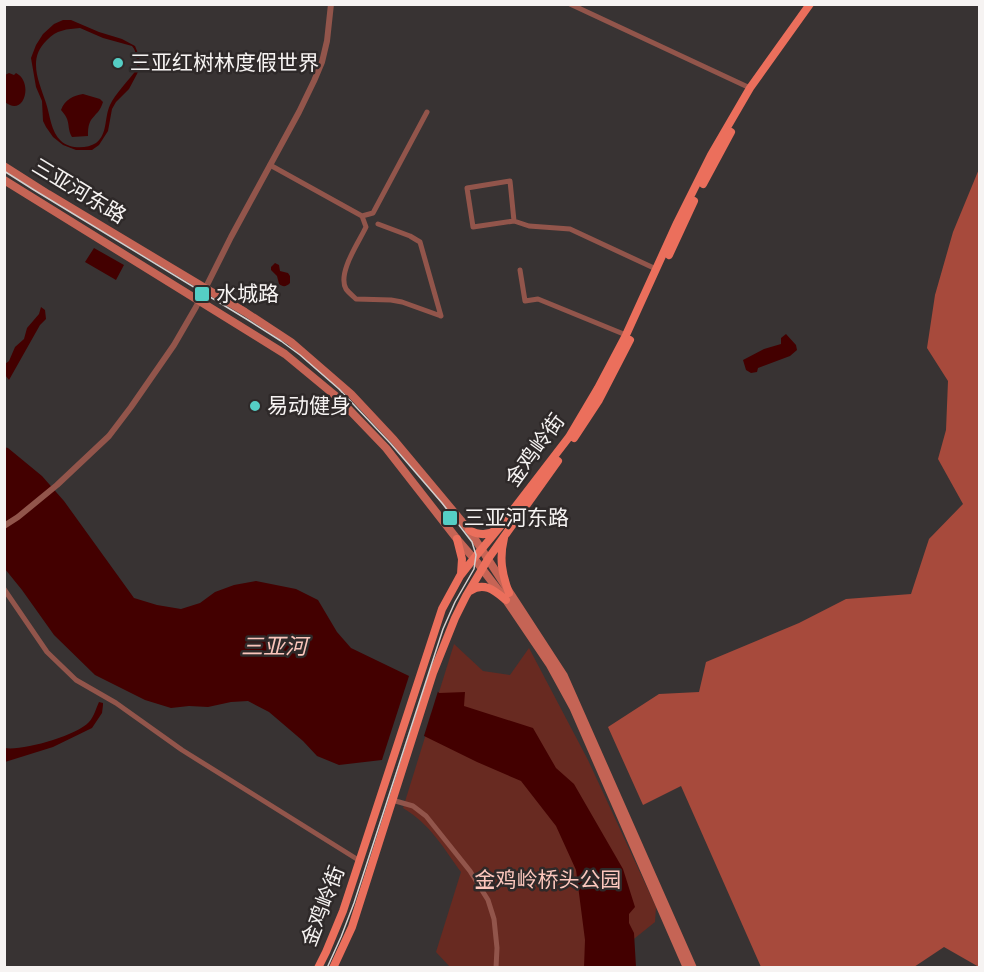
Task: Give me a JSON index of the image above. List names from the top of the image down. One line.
{"streets":{"main road":["三亚河东路","金鸡岭街"]},"crossings":[["三亚河东路","金鸡岭街"]],"water":["三亚河"],"parks":["金鸡岭桥头公园"],"places":{"other":["三亚红树林度假世界","易动健身"],"transit":["水城路","三亚河东路"]}}
